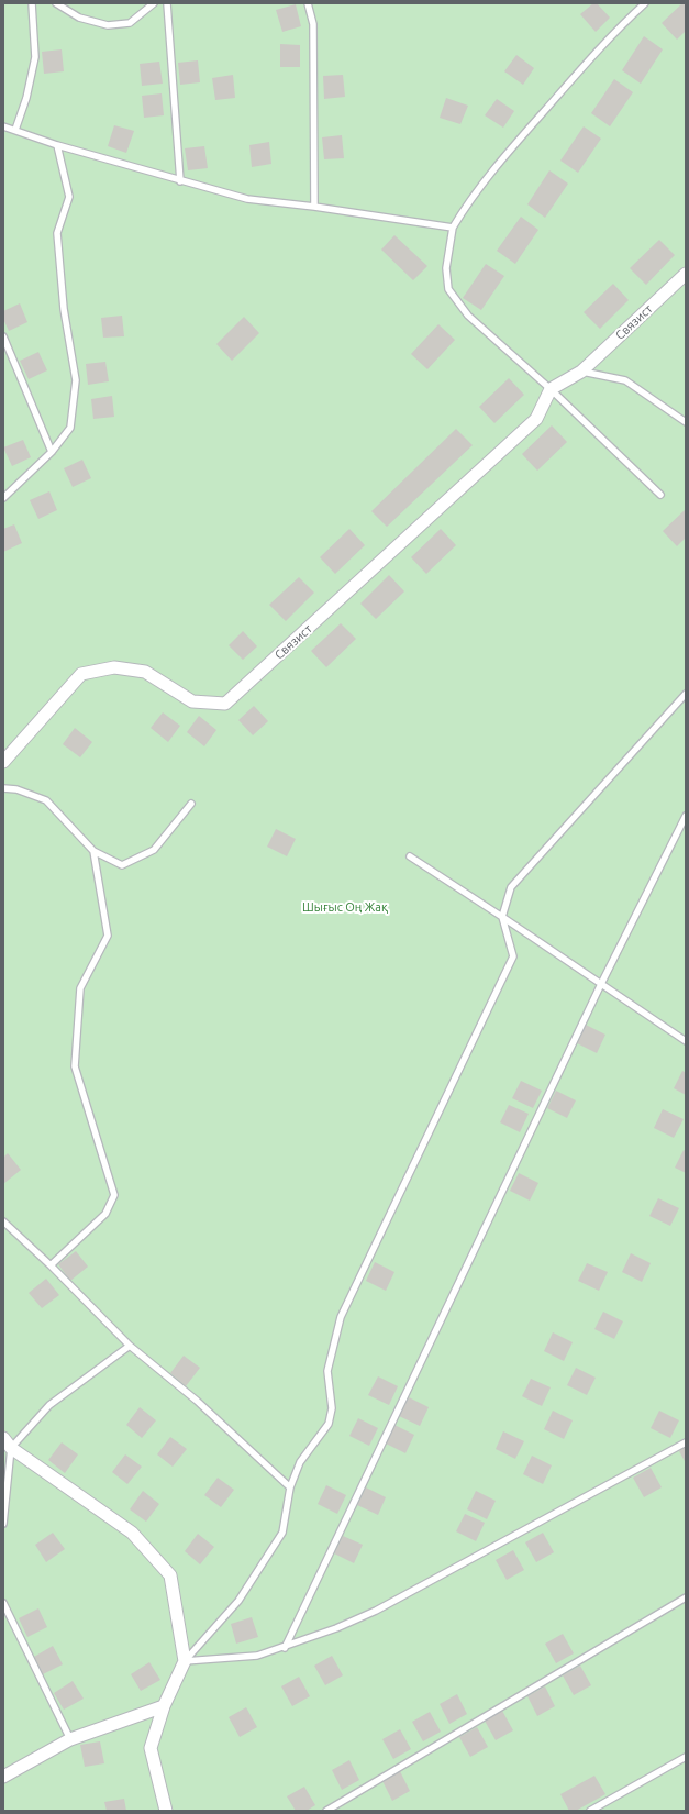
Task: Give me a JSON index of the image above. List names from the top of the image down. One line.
{"streets":{"street":["Связист"]},"parks":["Шығыс Оң Жақ"]}
